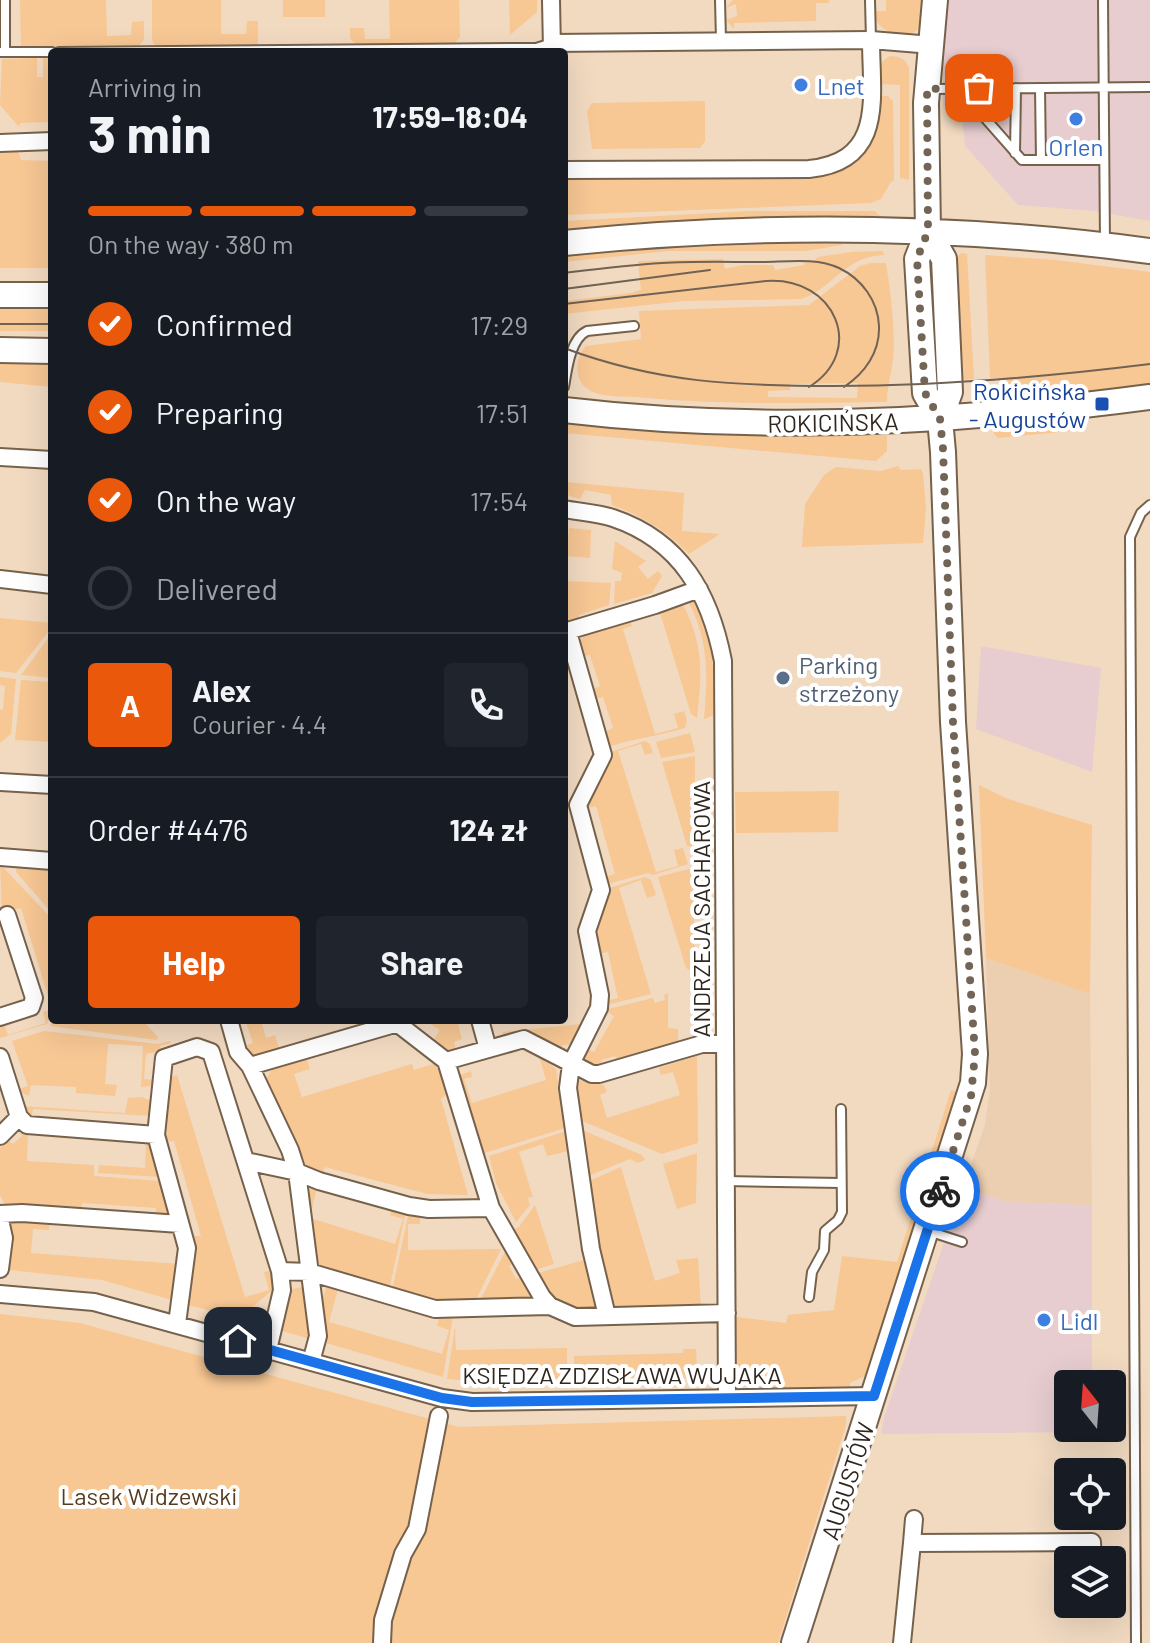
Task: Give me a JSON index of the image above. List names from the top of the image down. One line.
{"streets":{"street":["ROKICIŃSKA","ANDRZEJA SACHAROWA","KSIĘDZA ZDZISŁAWA WUJAKA","AUGUSTÓW"]},"crossings":[["ROKICIŃSKA","AUGUSTÓW"],["ANDRZEJA SACHAROWA","KSIĘDZA ZDZISŁAWA WUJAKA"],["KSIĘDZA ZDZISŁAWA WUJAKA","AUGUSTÓW"]],"parks":["Lasek Widzewski"],"places":{"other":["Lnet","Orlen","Parking strzeżony","Lidl"],"transit":["Rokicińska - Augustów"]},"north":"top","page":{"heading":["3 min","Arriving in","17:59–18:04"],"panel":["Alex","Courier · 4.4","Order #4476","124 zł"],"bar":"On the way · 380 m","list":[["Confirmed","17:29"],["Preparing","17:51"],["On the way","17:54"],"Delivered"],"round":"A","buttons":["Help","Share"]}}
